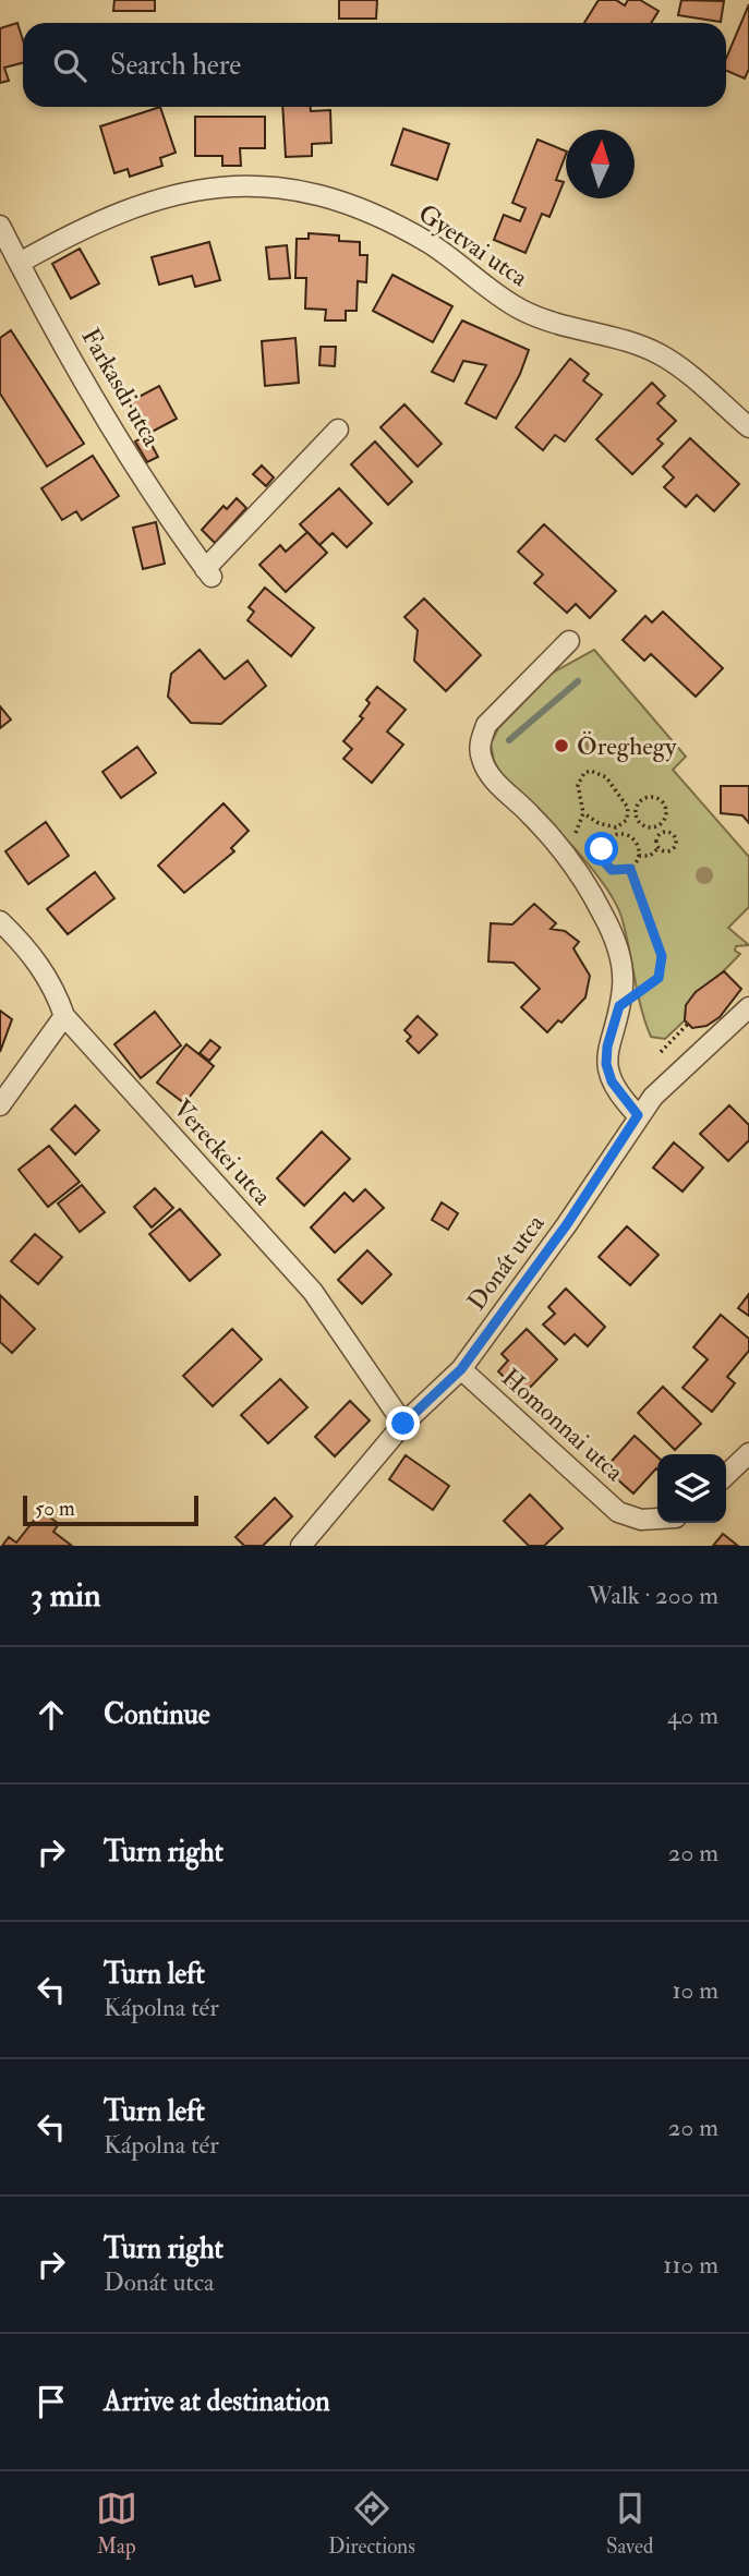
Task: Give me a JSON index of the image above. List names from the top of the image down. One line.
{"streets":{"street":["Gyetvai utca","Farkasdi utca","Vereckei utca","Donát utca","Homonnai utca"]},"crossings":[["Gyetvai utca","Farkasdi utca"],["Vereckei utca","Donát utca"],["Donát utca","Homonnai utca"]],"places":["Öreghegy"],"scale_bar":"50 m","north":"top","page":{"search":"Search here","scale":"50 m","heading":["3 min","Walk · 200 m"],"list":[["Continue","40 m"],["Turn right","20 m"],["Turn left","Kápolna tér","10 m"],["Turn left","Kápolna tér","20 m"],["Turn right","Donát utca","110 m"],"Arrive at destination"],"nav":["Map","Directions","Saved"]}}
